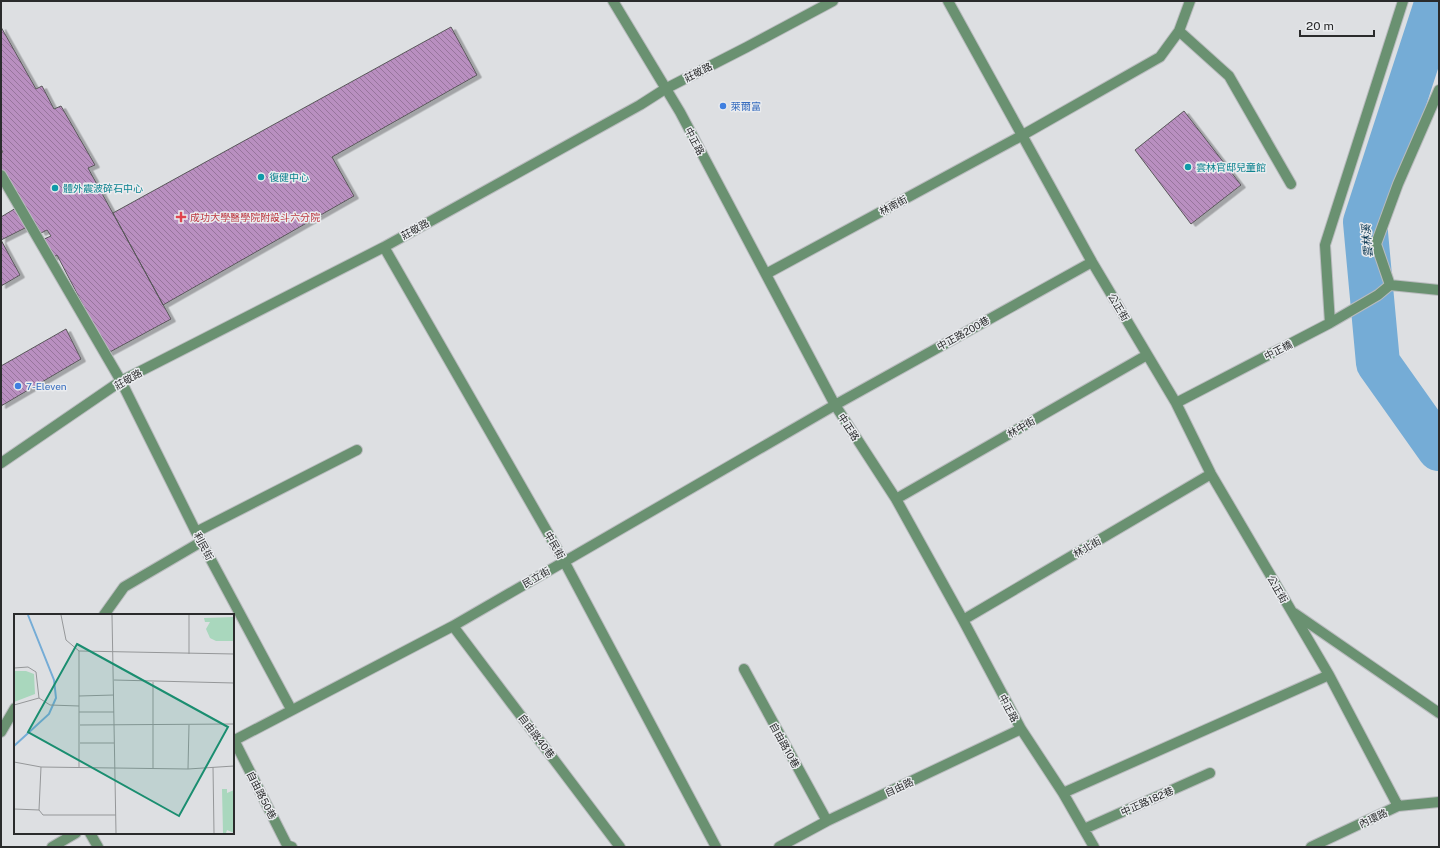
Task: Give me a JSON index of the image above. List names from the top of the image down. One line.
{"streets":{"street":["莊敬路","中正路","林南街","公正街","中正路200巷","中正橋","林中街","中民街","利民街","林北街","民立街","自由路40巷","自由路10巷","自由路","自由路50巷","中正路182巷","內環路"]},"crossings":[["莊敬路","中正路"],["莊敬路","中民街"],["莊敬路","利民街"],["中正路","林南街"],["中正路","中正路200巷"],["中正路","林中街"],["中正路","林北街"],["中正路","民立街"],["中正路","自由路"],["中正路","中正路182巷"],["林南街","公正街"],["公正街","中正路200巷"],["公正街","中正橋"],["公正街","林中街"],["公正街","林北街"],["公正街","內環路"],["中正路200巷","民立街"],["中民街","民立街"],["利民街","民立街"],["民立街","自由路40巷"],["民立街","自由路50巷"],["自由路10巷","自由路"]],"water":["雲林溪"],"places":{"other":["萊爾富","雲林官邸兒童館","復健中心","體外震波碎石中心","7-Eleven"],"health":["成功大學醫學院附設斗六分院"]},"scale_bar":"20 m"}
